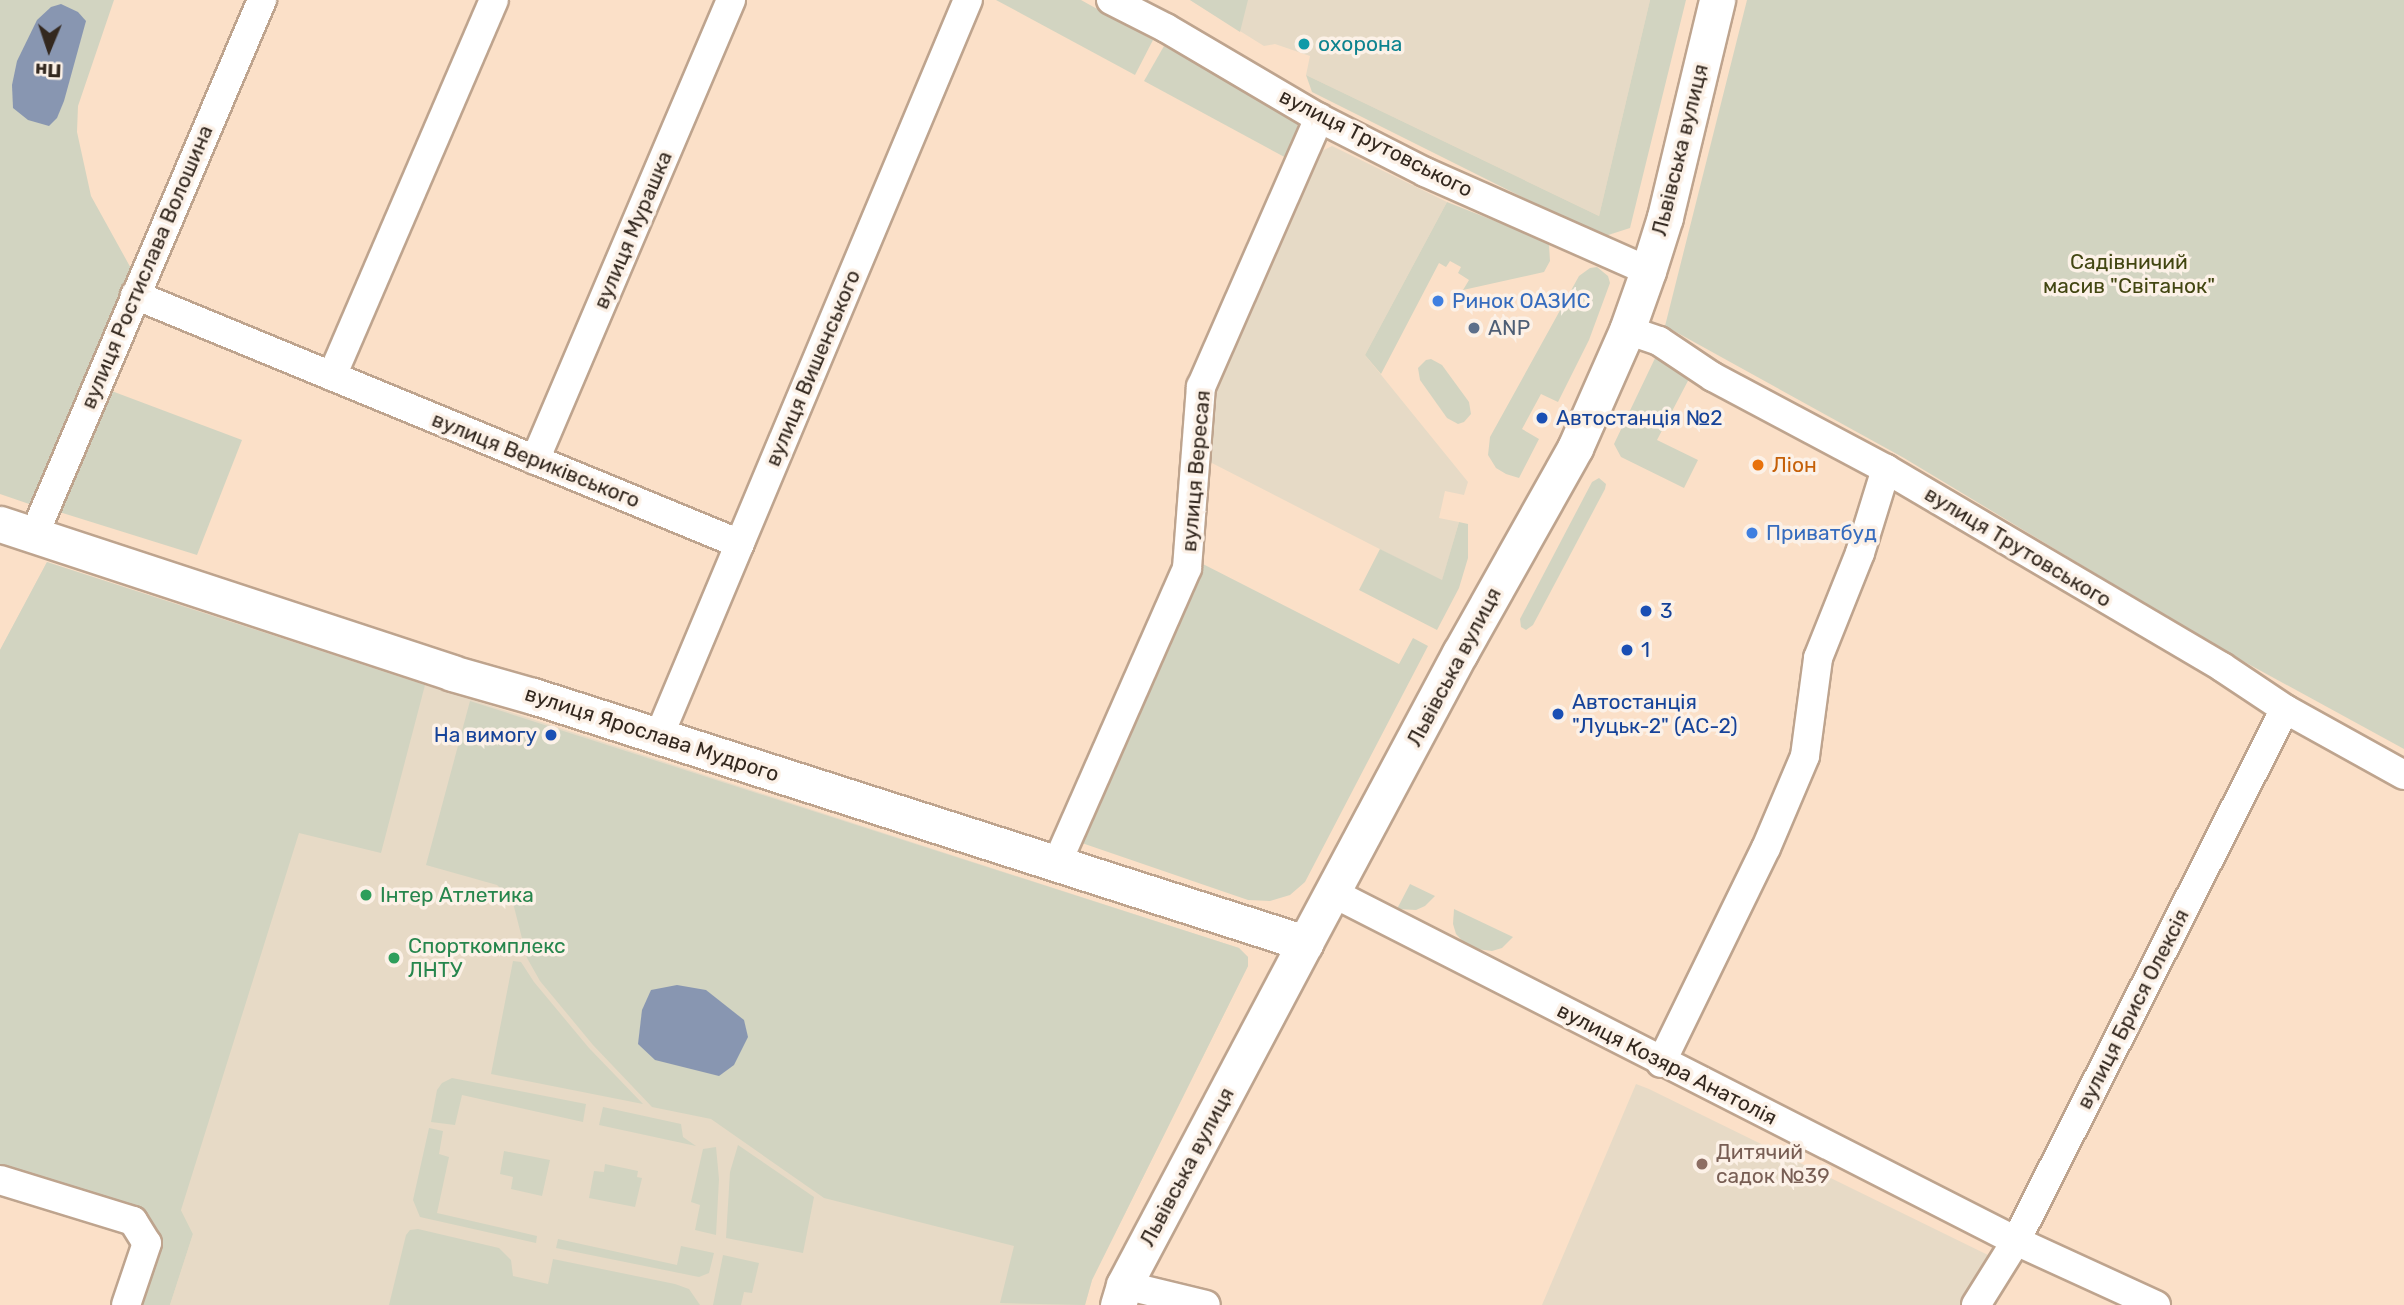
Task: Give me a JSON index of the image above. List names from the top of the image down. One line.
{"streets":{"main road":["Львівська вулиця","вулиця Ярослава Мудрого"],"street":["вулиця Трутовського","вулиця Мурашка","вулиця Ростислава Волошина","вулиця Вишенського","вулиця Вериківського","вулиця Вересая","вулиця Брися Олексія","вулиця Козяра Анатолія"]},"crossings":[["вулиця Трутовського","Львівська вулиця"],["вулиця Трутовського","вулиця Вересая"],["вулиця Трутовського","вулиця Брися Олексія"],["Львівська вулиця","вулиця Ярослава Мудрого"],["Львівська вулиця","вулиця Козяра Анатолія"],["вулиця Мурашка","вулиця Вериківського"],["вулиця Ростислава Волошина","вулиця Вериківського"],["вулиця Ростислава Волошина","вулиця Ярослава Мудрого"],["вулиця Вишенського","вулиця Вериківського"],["вулиця Вишенського","вулиця Ярослава Мудрого"],["вулиця Вересая","вулиця Ярослава Мудрого"],["вулиця Брися Олексія","вулиця Козяра Анатолія"]],"parks":["Садівничий масив \"Світанок\""],"places":["охорона","Ринок ОАЗИС","ANP","Автостанція №2","Ліон","Приватбуд","3","1","Автостанція \"Луцьк-2\" (АС-2)","На вимогу","Інтер Атлетика","Спорткомплекс ЛНТУ","Дитячий садок №39"],"north":"bottom"}
